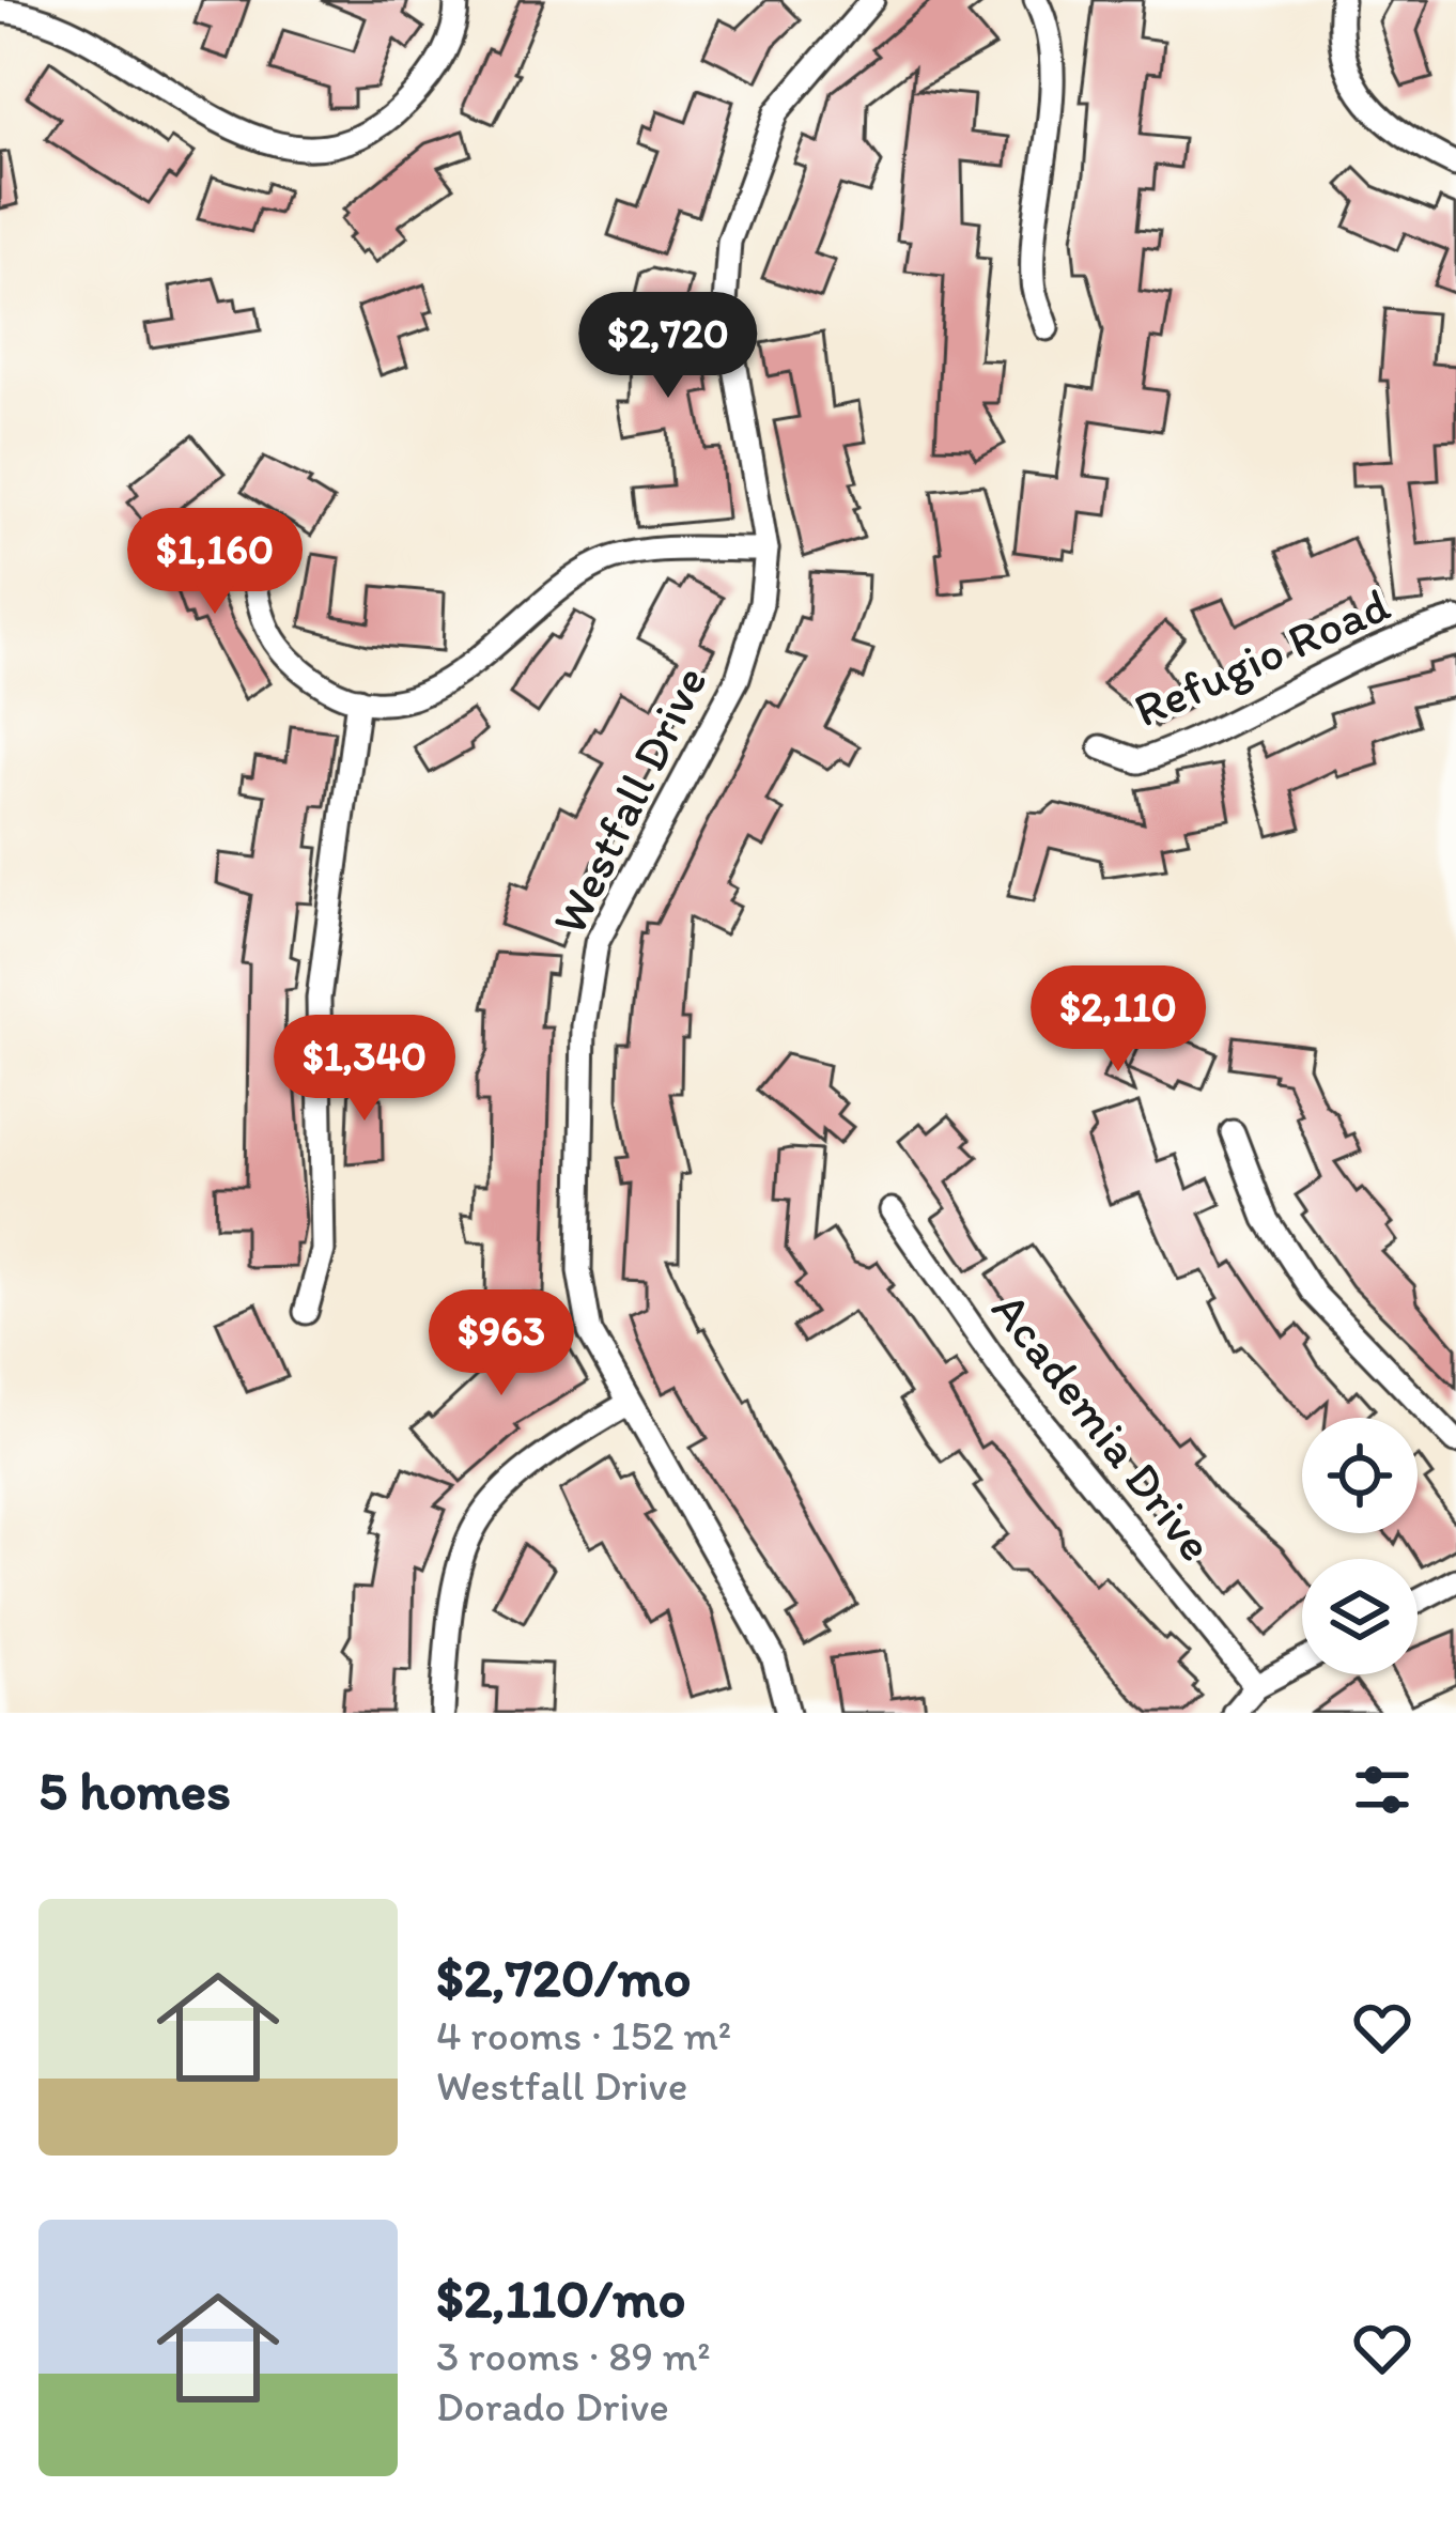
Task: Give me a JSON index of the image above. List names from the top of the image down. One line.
{"streets":{"street":["Refugio Road","Westfall Drive","Academia Drive"]},"page":{"price":["$2,720","$1,160","$2,110","$1,340","$963"],"heading":"5 homes","list":[{"name":"$2,720/mo","note":"4 rooms · 152 m² · Westfall Drive"},{"name":"$2,110/mo","note":"3 rooms · 89 m² · Dorado Drive"}]}}
